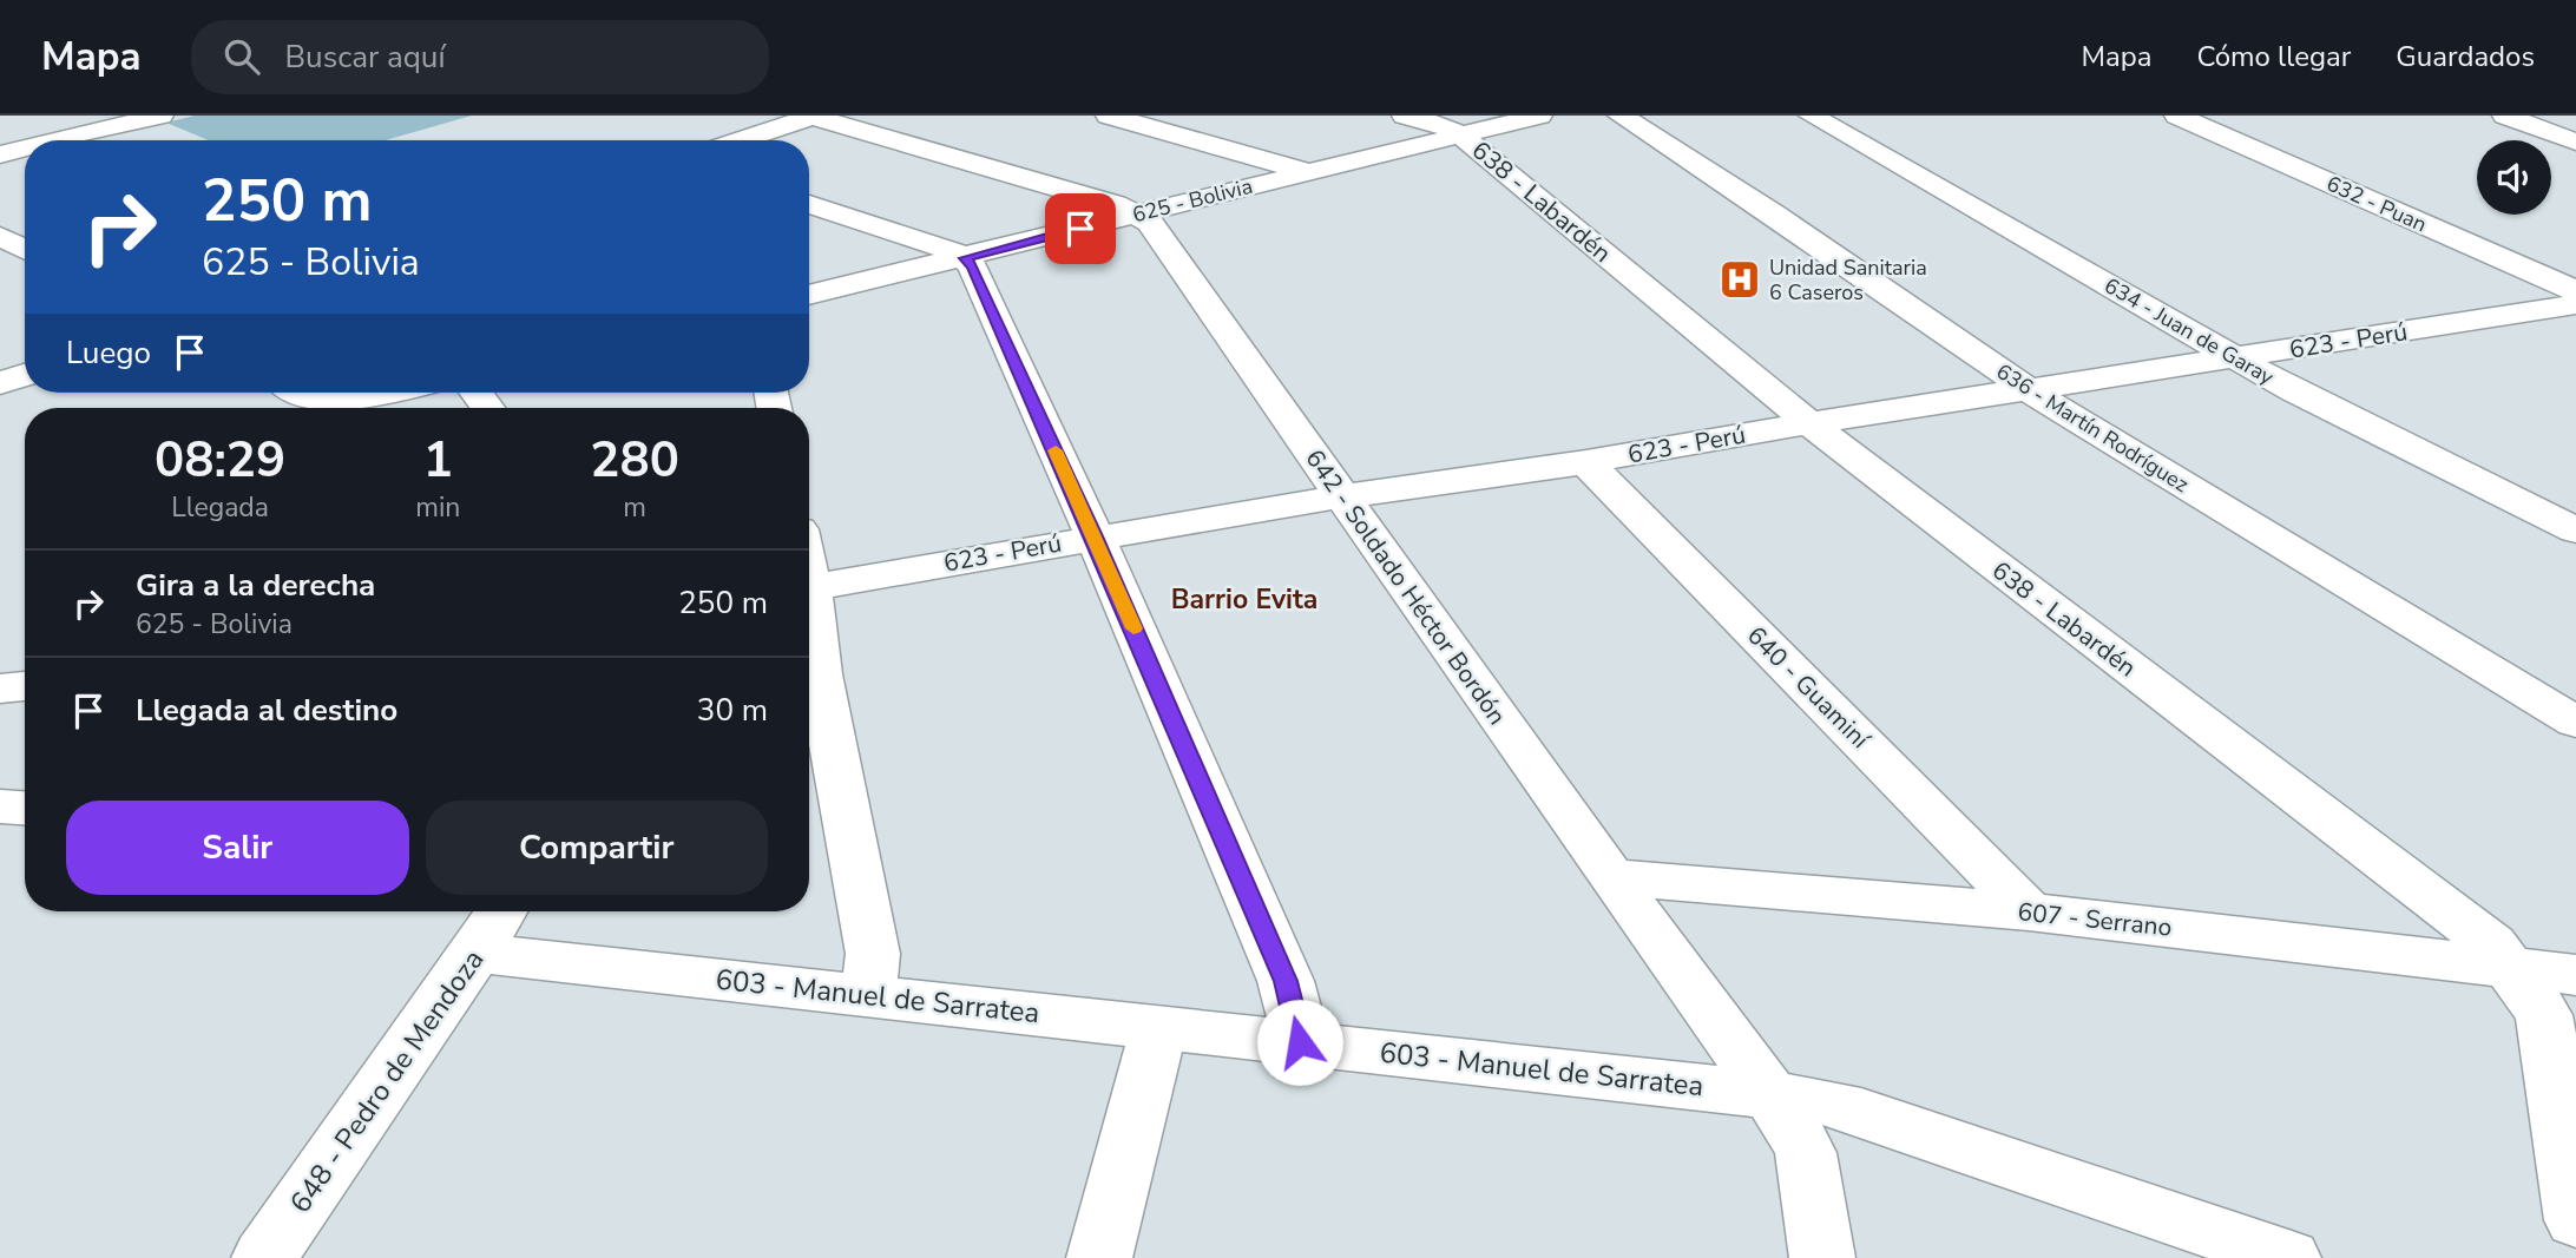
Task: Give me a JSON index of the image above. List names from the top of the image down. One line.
{"streets":{"street":["625 - Bolivia","638 - Labardén","632 - Puan","634 - Juan de Garay","623 - Perú","636 - Martín Rodríguez","642 - Soldado Héctor Bordón","640 - Guaminí","607 - Serrano","603 - Manuel de Sarratea","648 - Pedro de Mendoza"]},"crossings":[["625 - Bolivia","638 - Labardén"],["625 - Bolivia","642 - Soldado Héctor Bordón"],["638 - Labardén","623 - Perú"],["638 - Labardén","607 - Serrano"],["634 - Juan de Garay","623 - Perú"],["623 - Perú","636 - Martín Rodríguez"],["623 - Perú","642 - Soldado Héctor Bordón"],["623 - Perú","640 - Guaminí"],["642 - Soldado Héctor Bordón","607 - Serrano"],["642 - Soldado Héctor Bordón","603 - Manuel de Sarratea"],["640 - Guaminí","607 - Serrano"],["603 - Manuel de Sarratea","648 - Pedro de Mendoza"]],"districts":["Barrio Evita"],"places":{"hospital":["Unidad Sanitaria 6 Caseros"]},"page":{"header":"Mapa","search":"Buscar aquí","nav":["Mapa","Cómo llegar","Guardados"],"turn":["250 m","625 - Bolivia"],"then":"Luego","eta":["08:29","Llegada","1","min","280","m"],"list":[{"name":"Gira a la derecha","note":"625 - Bolivia","value":"250 m"},{"name":"Llegada al destino","value":"30 m"}],"buttons":["Salir","Compartir"]}}
